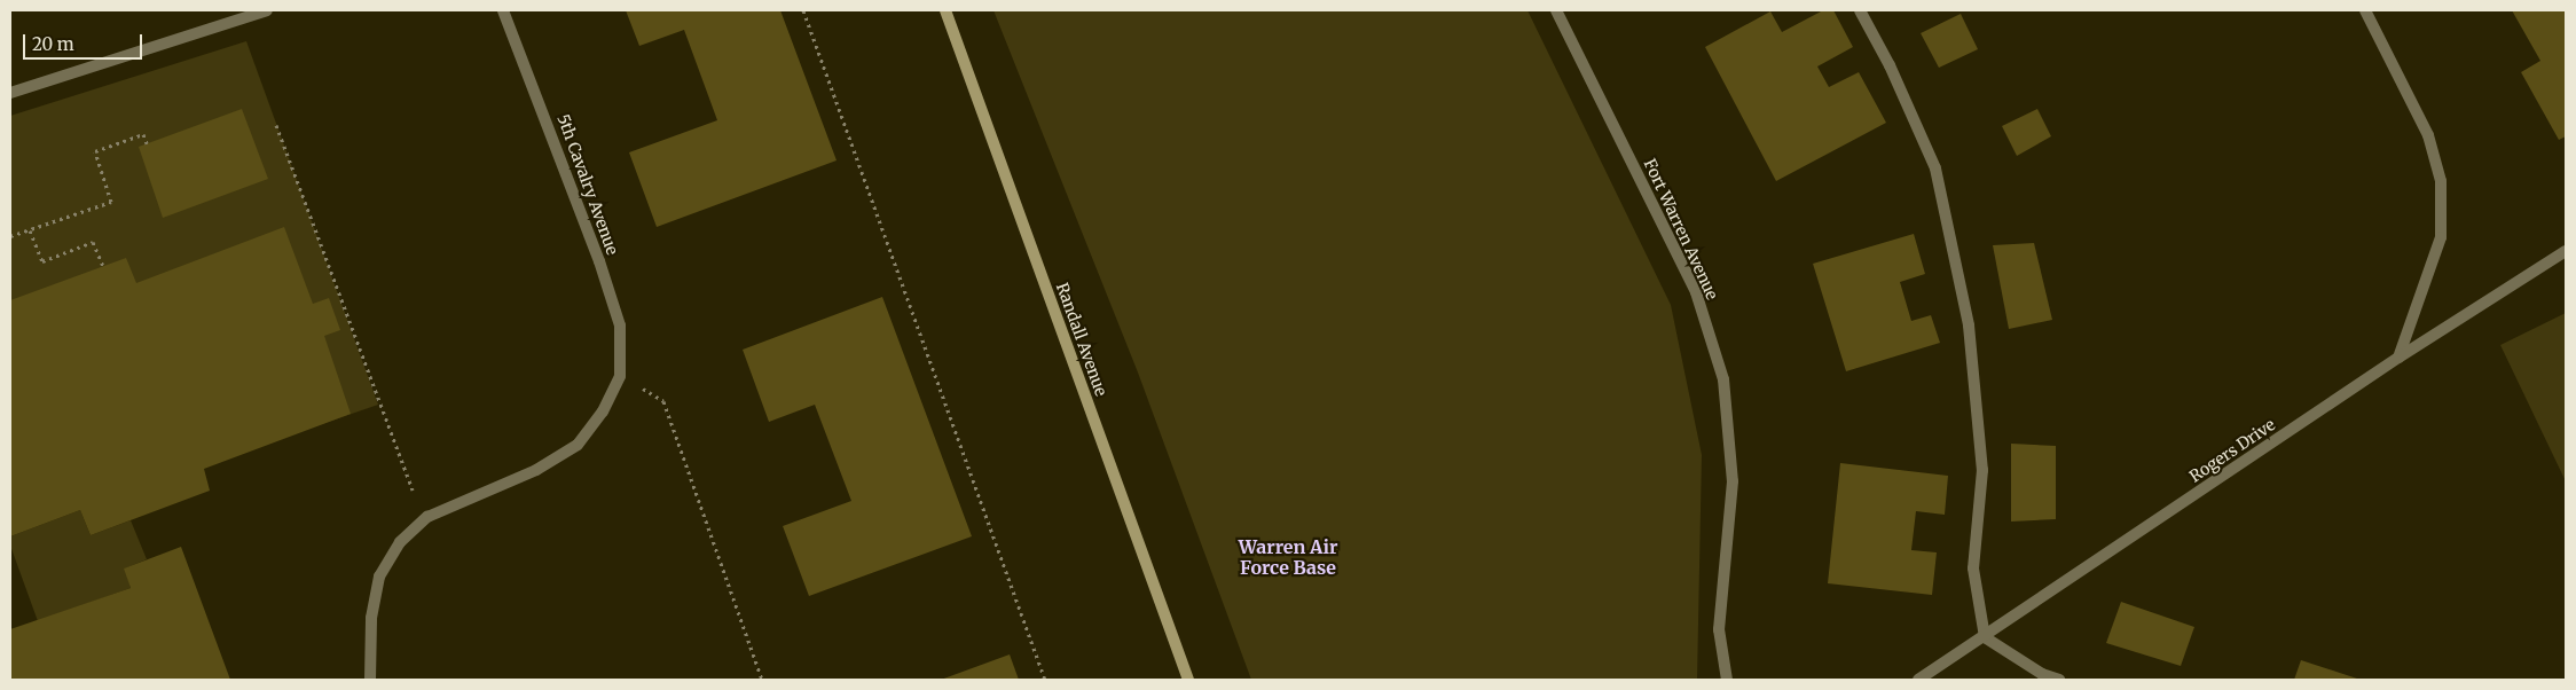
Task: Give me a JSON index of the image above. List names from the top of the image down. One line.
{"streets":{"street":["5th Cavalry Avenue","Fort Warren Avenue","Randall Avenue","Rogers Drive"]},"districts":["Warren Air Force Base"],"scale_bar":"20 m"}
